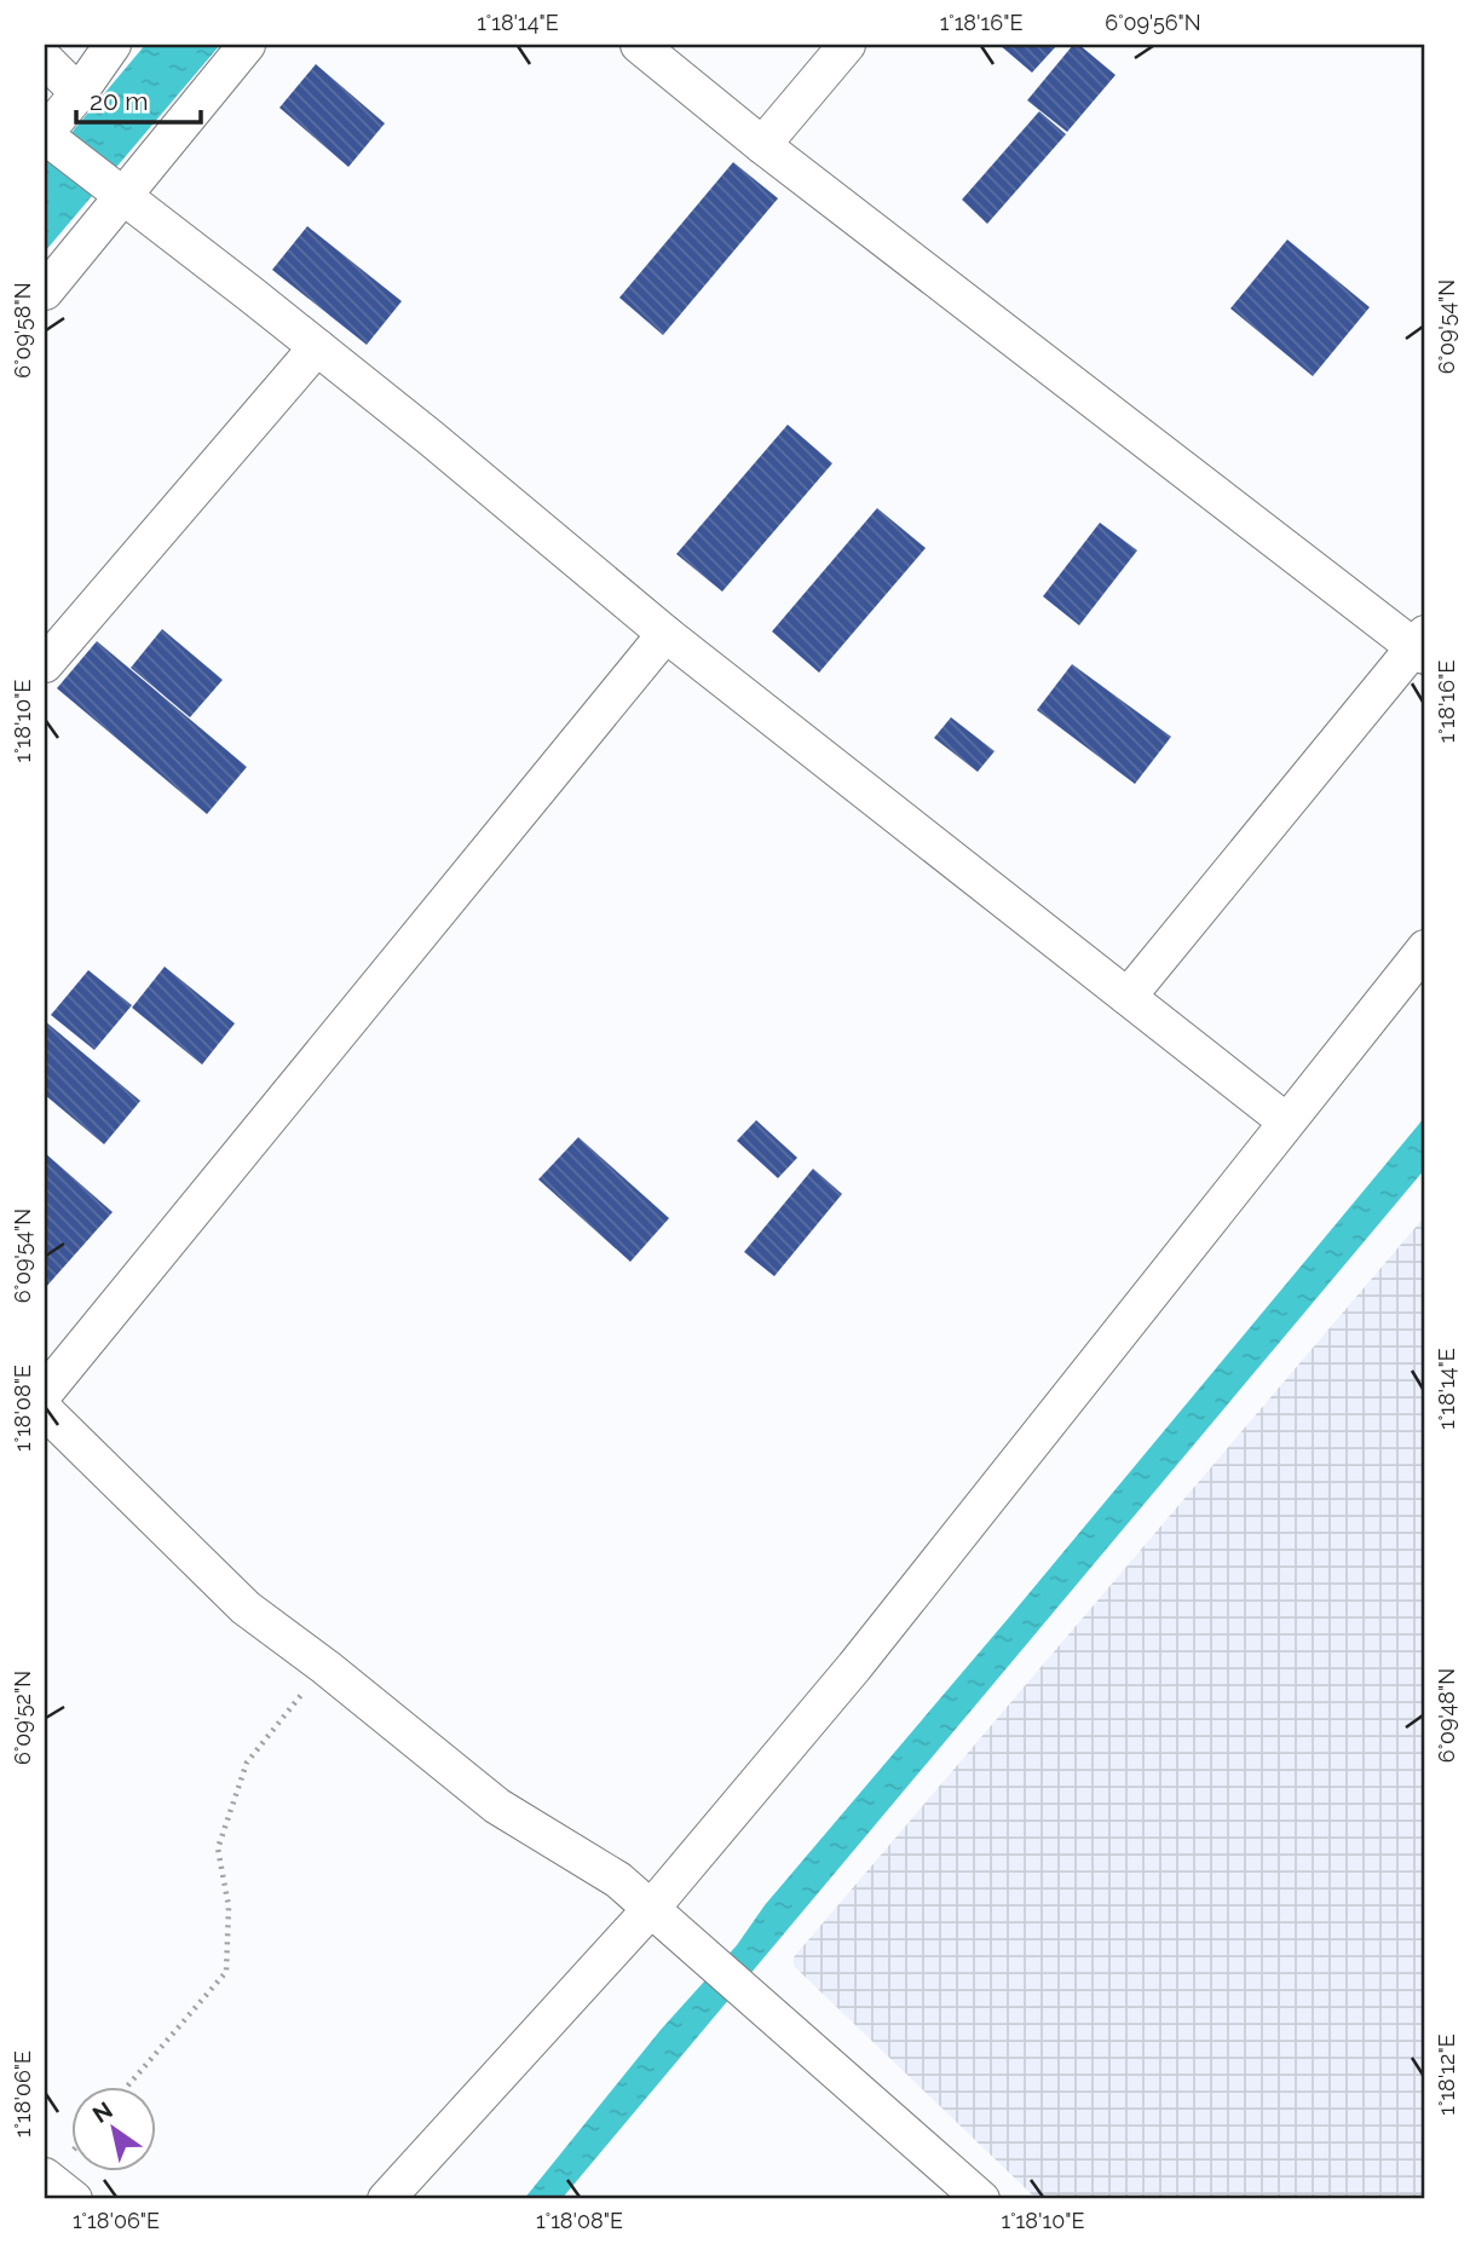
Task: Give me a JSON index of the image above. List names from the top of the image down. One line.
{"scale_bar":"20 m","north":"top left","coordinates":["1°18'14\"E","1°18'16\"E","6°09'56\"N","6°09'54\"N","6°09'58\"N","1°18'10\"E","1°18'08\"E","6°09'48\"N","6°09'52\"N","1°18'12\"E","1°18'06\"E"]}
